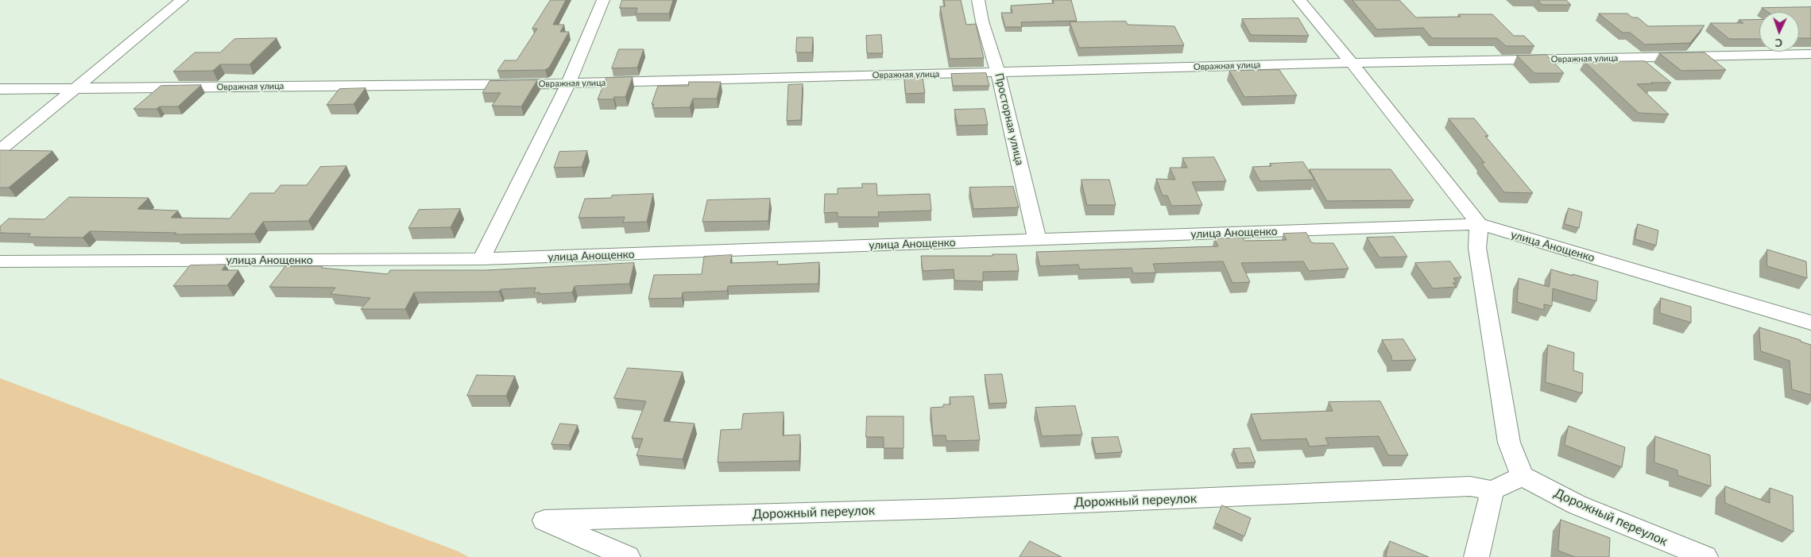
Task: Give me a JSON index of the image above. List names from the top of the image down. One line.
{"streets":{"street":["Овражная улица","Просторная улица","улица Анощенко","Дорожный переулок"]},"crossings":[["Овражная улица","Просторная улица"],["Просторная улица","улица Анощенко"]],"north":"bottom"}
